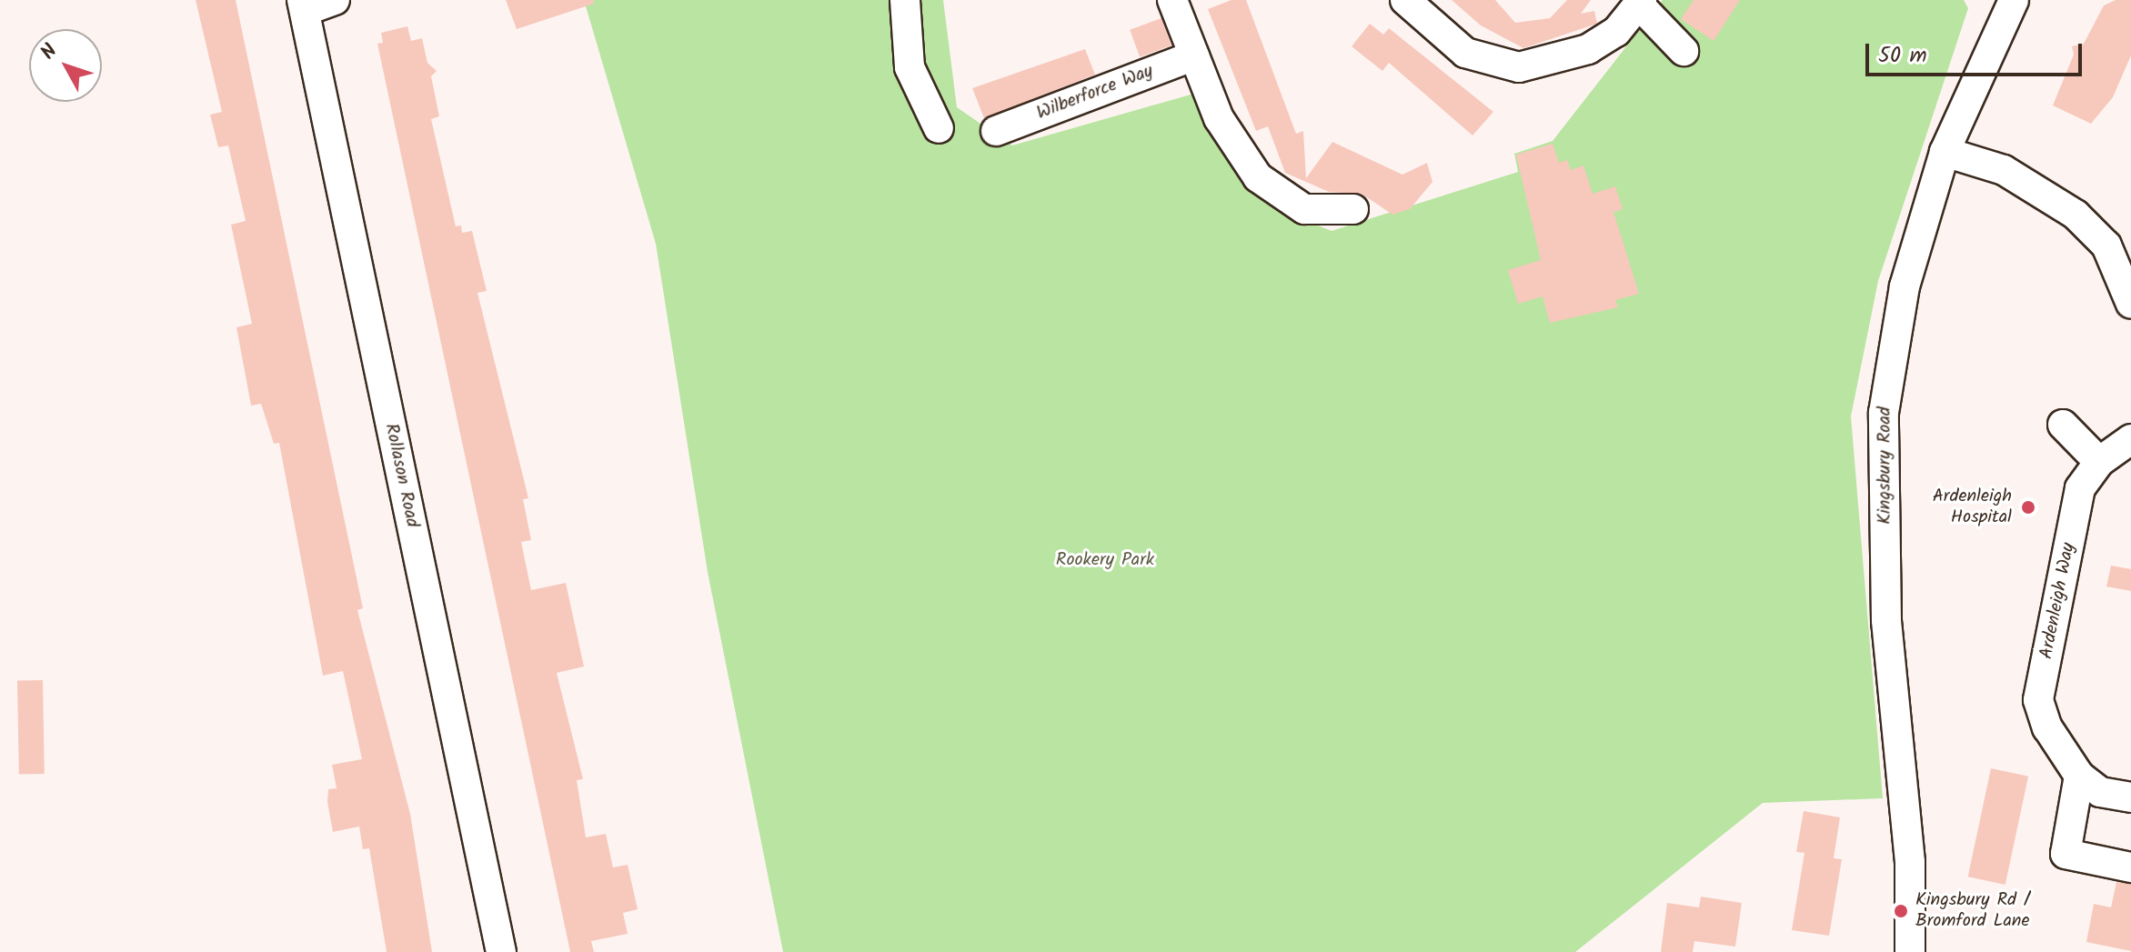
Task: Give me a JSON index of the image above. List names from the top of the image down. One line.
{"streets":{"street":["Wilberforce Way","Kingsbury Road","Rollason Road","Ardenleigh Way"]},"parks":["Rookery Park"],"places":["Ardenleigh Hospital","Kingsbury Rd / Bromford Lane"],"scale_bar":"50 m","north":"top left"}
